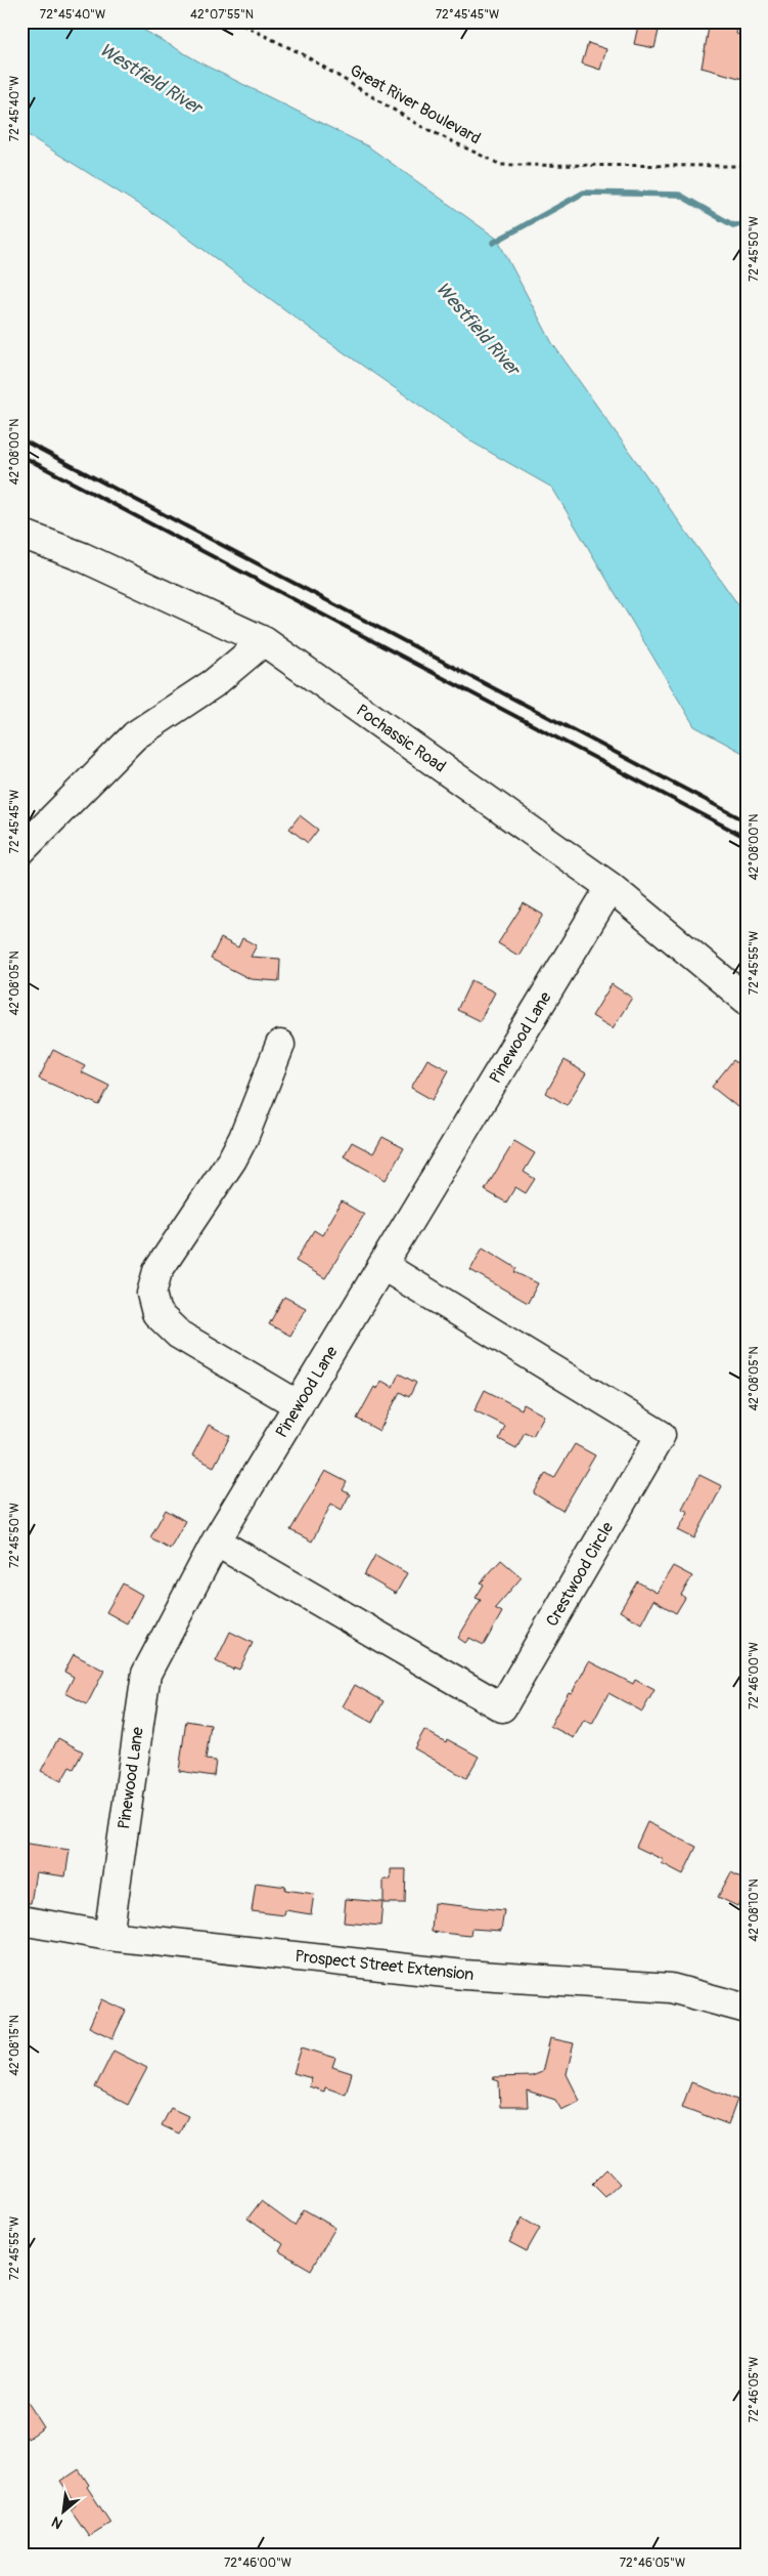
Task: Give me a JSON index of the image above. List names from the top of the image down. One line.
{"streets":{"street":["Pochassic Road","Pinewood Lane","Crestwood Circle","Prospect Street Extension"],"path":["Great River Boulevard"]},"crossings":[["Pochassic Road","Pinewood Lane"],["Pinewood Lane","Crestwood Circle"],["Pinewood Lane","Prospect Street Extension"]],"water":["Westfield River"],"north":"bottom left","coordinates":["72°45'40\"W","42°07'55\"N","72°45'45\"W","72°45'50\"W","42°08'00\"N","72°45'55\"W","42°08'05\"N","72°46'00\"W","42°08'10\"N","42°08'15\"N","72°46'05\"W"]}
